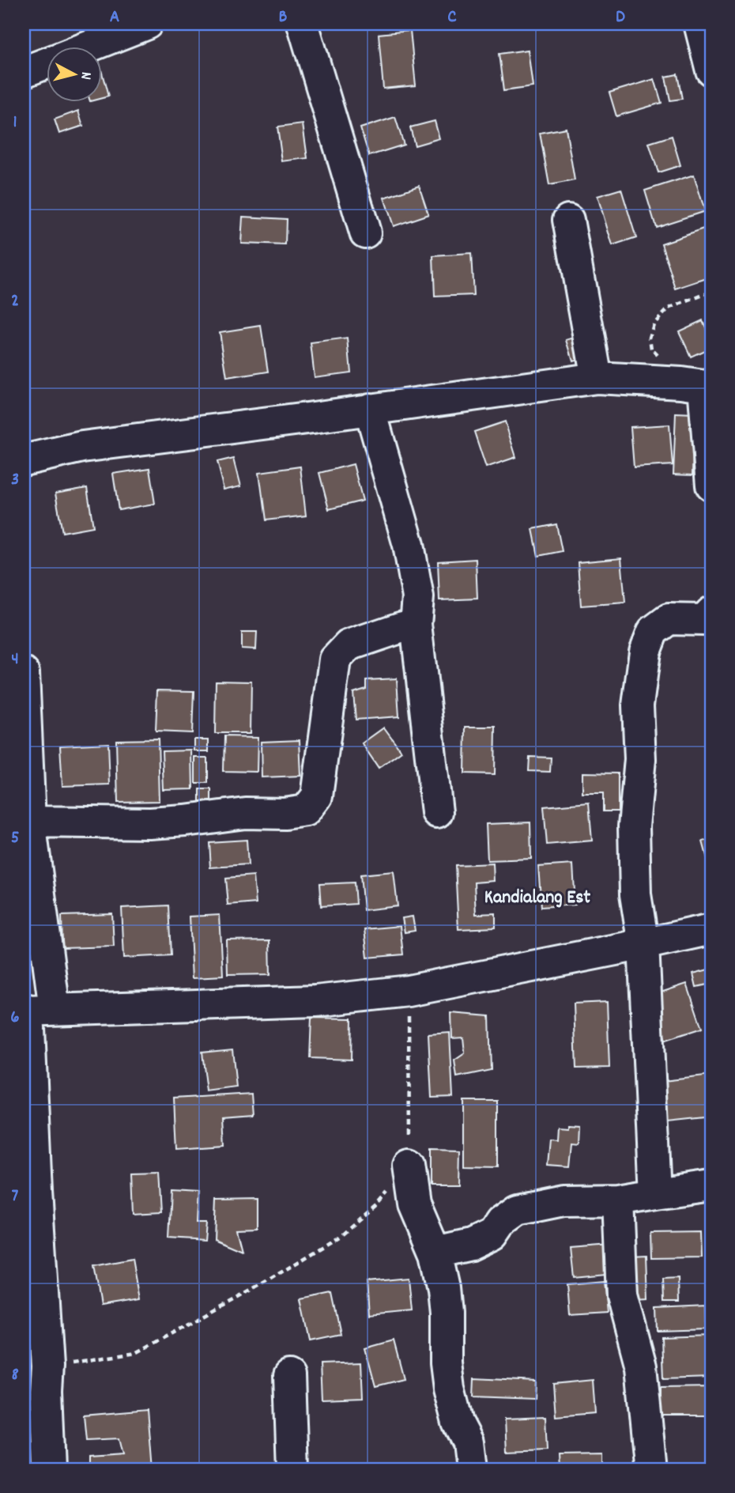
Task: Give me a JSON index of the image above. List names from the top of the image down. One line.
{"districts":["Kandialang Est"],"north":"right","grid":{"columns":["A","B","C","D"],"rows":["1","2","3","4","5","6","7","8"]}}
